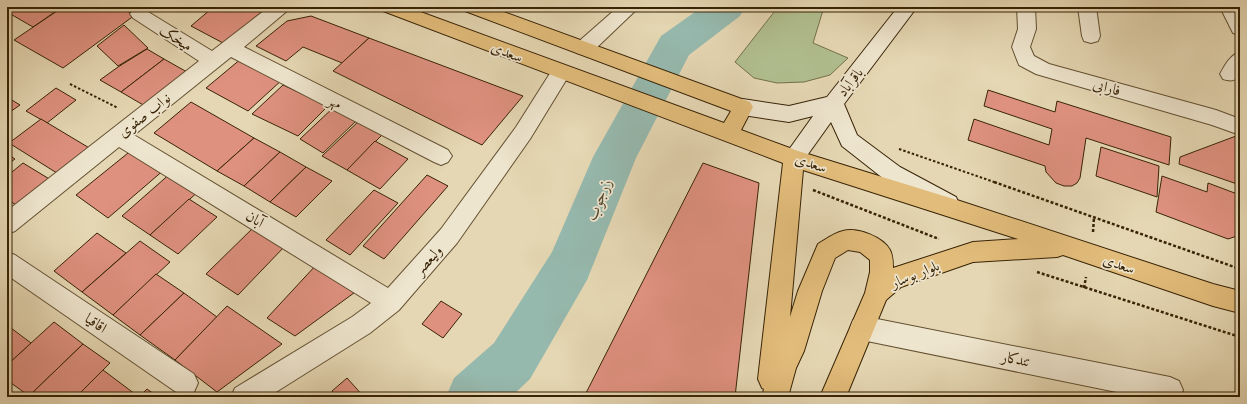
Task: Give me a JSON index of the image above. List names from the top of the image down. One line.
{"streets":{"main road":["سعدی","بلوار بوسار"],"street":["میخک","باقرآباد","فارابی","مهر","نواب صفوی","آبان","ولیعصر","اقاقیا","تندکار"]},"crossings":[["میخک","نواب صفوی"],["سعدی","باقرآباد"],["سعدی","ولیعصر"],["سعدی","بلوار بوسار"],["مهر","نواب صفوی"],["نواب صفوی","آبان"],["آبان","ولیعصر"],["بلوار بوسار","تندکار"]],"water":["زرجوب"]}
